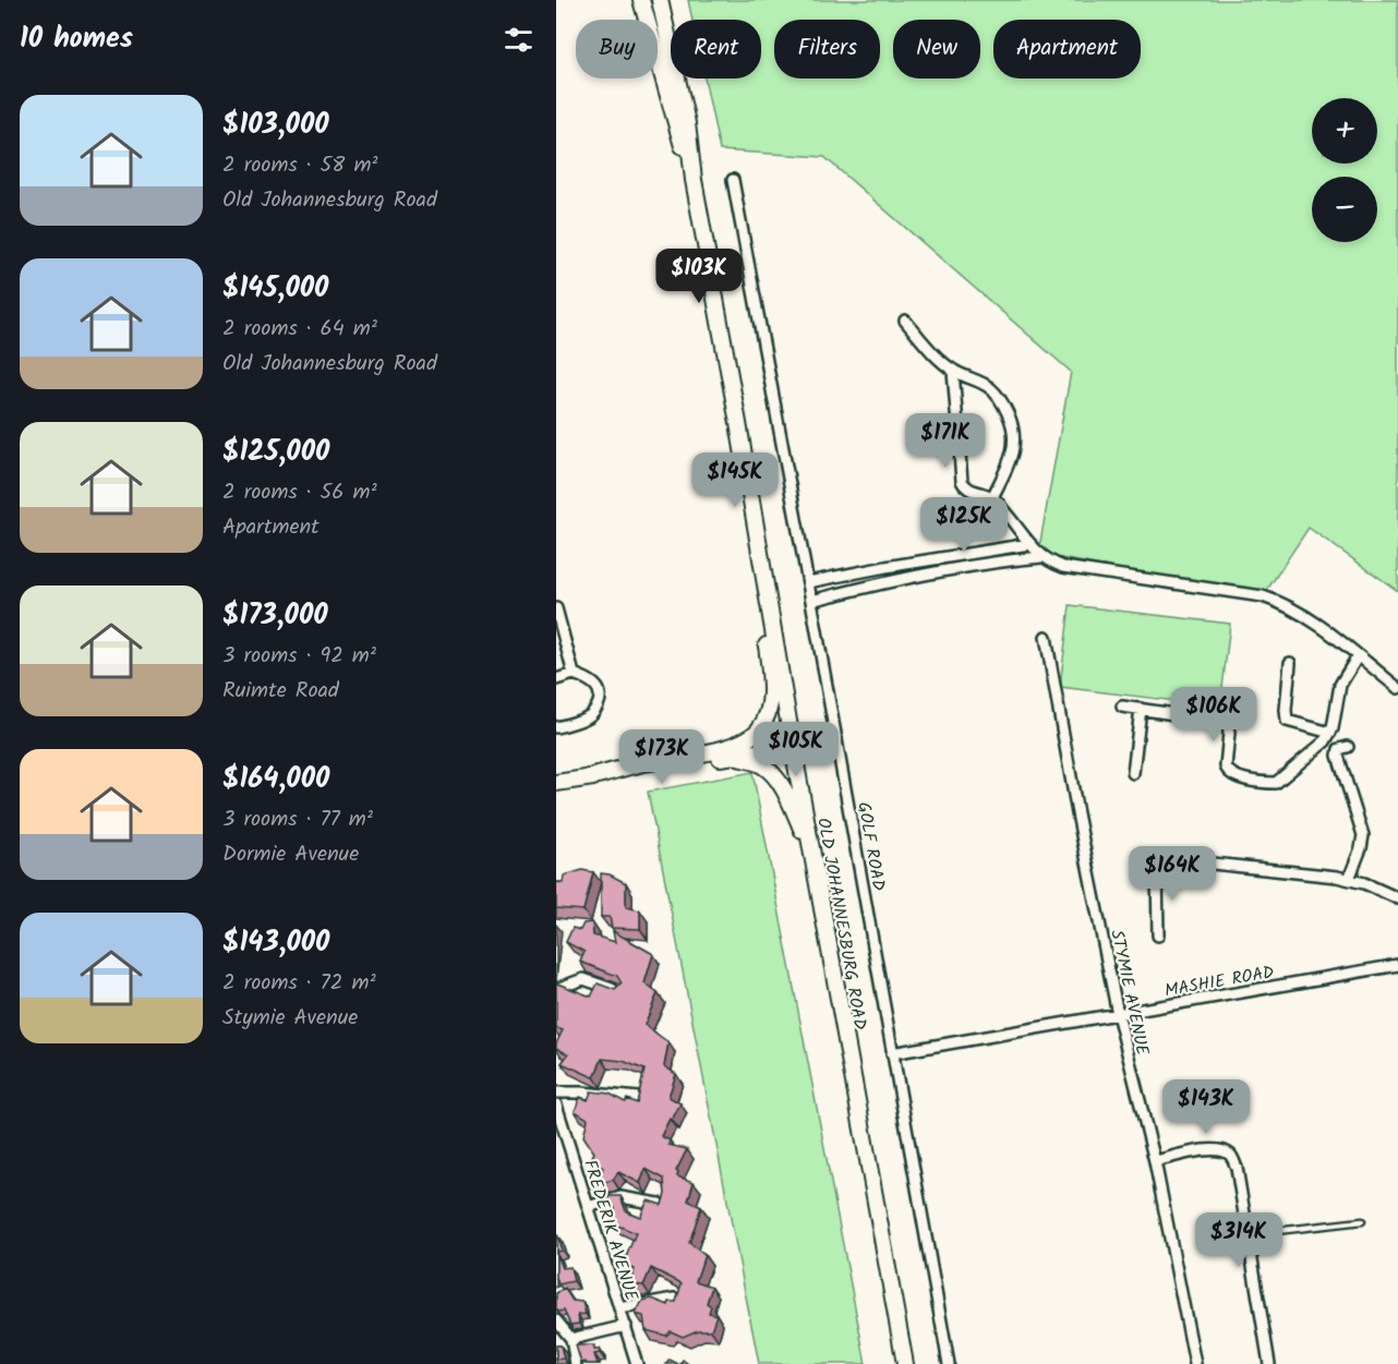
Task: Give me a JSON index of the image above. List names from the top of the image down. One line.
{"streets":{"main road":["OLD JOHANNESBURG ROAD"],"street":["GOLF ROAD","MASHIE ROAD","STYMIE AVENUE","FREDERIK AVENUE"]},"crossings":[["GOLF ROAD","MASHIE ROAD"],["MASHIE ROAD","STYMIE AVENUE"]],"page":{"heading":"10 homes","chip":["Buy","Rent","Filters","New","Apartment"],"list":[{"name":"$103,000","note":"2 rooms · 58 m² · Old Johannesburg Road"},{"name":"$145,000","note":"2 rooms · 64 m² · Old Johannesburg Road"},{"name":"$125,000","note":"2 rooms · 56 m² · Apartment"},{"name":"$173,000","note":"3 rooms · 92 m² · Ruimte Road"},{"name":"$164,000","note":"3 rooms · 77 m² · Dormie Avenue"},{"name":"$143,000","note":"2 rooms · 72 m² · Stymie Avenue"}],"map_buttons":["+","−"],"price":["$103K","$171K","$145K","$125K","$106K","$105K","$173K","$164K","$143K","$314K"]}}
